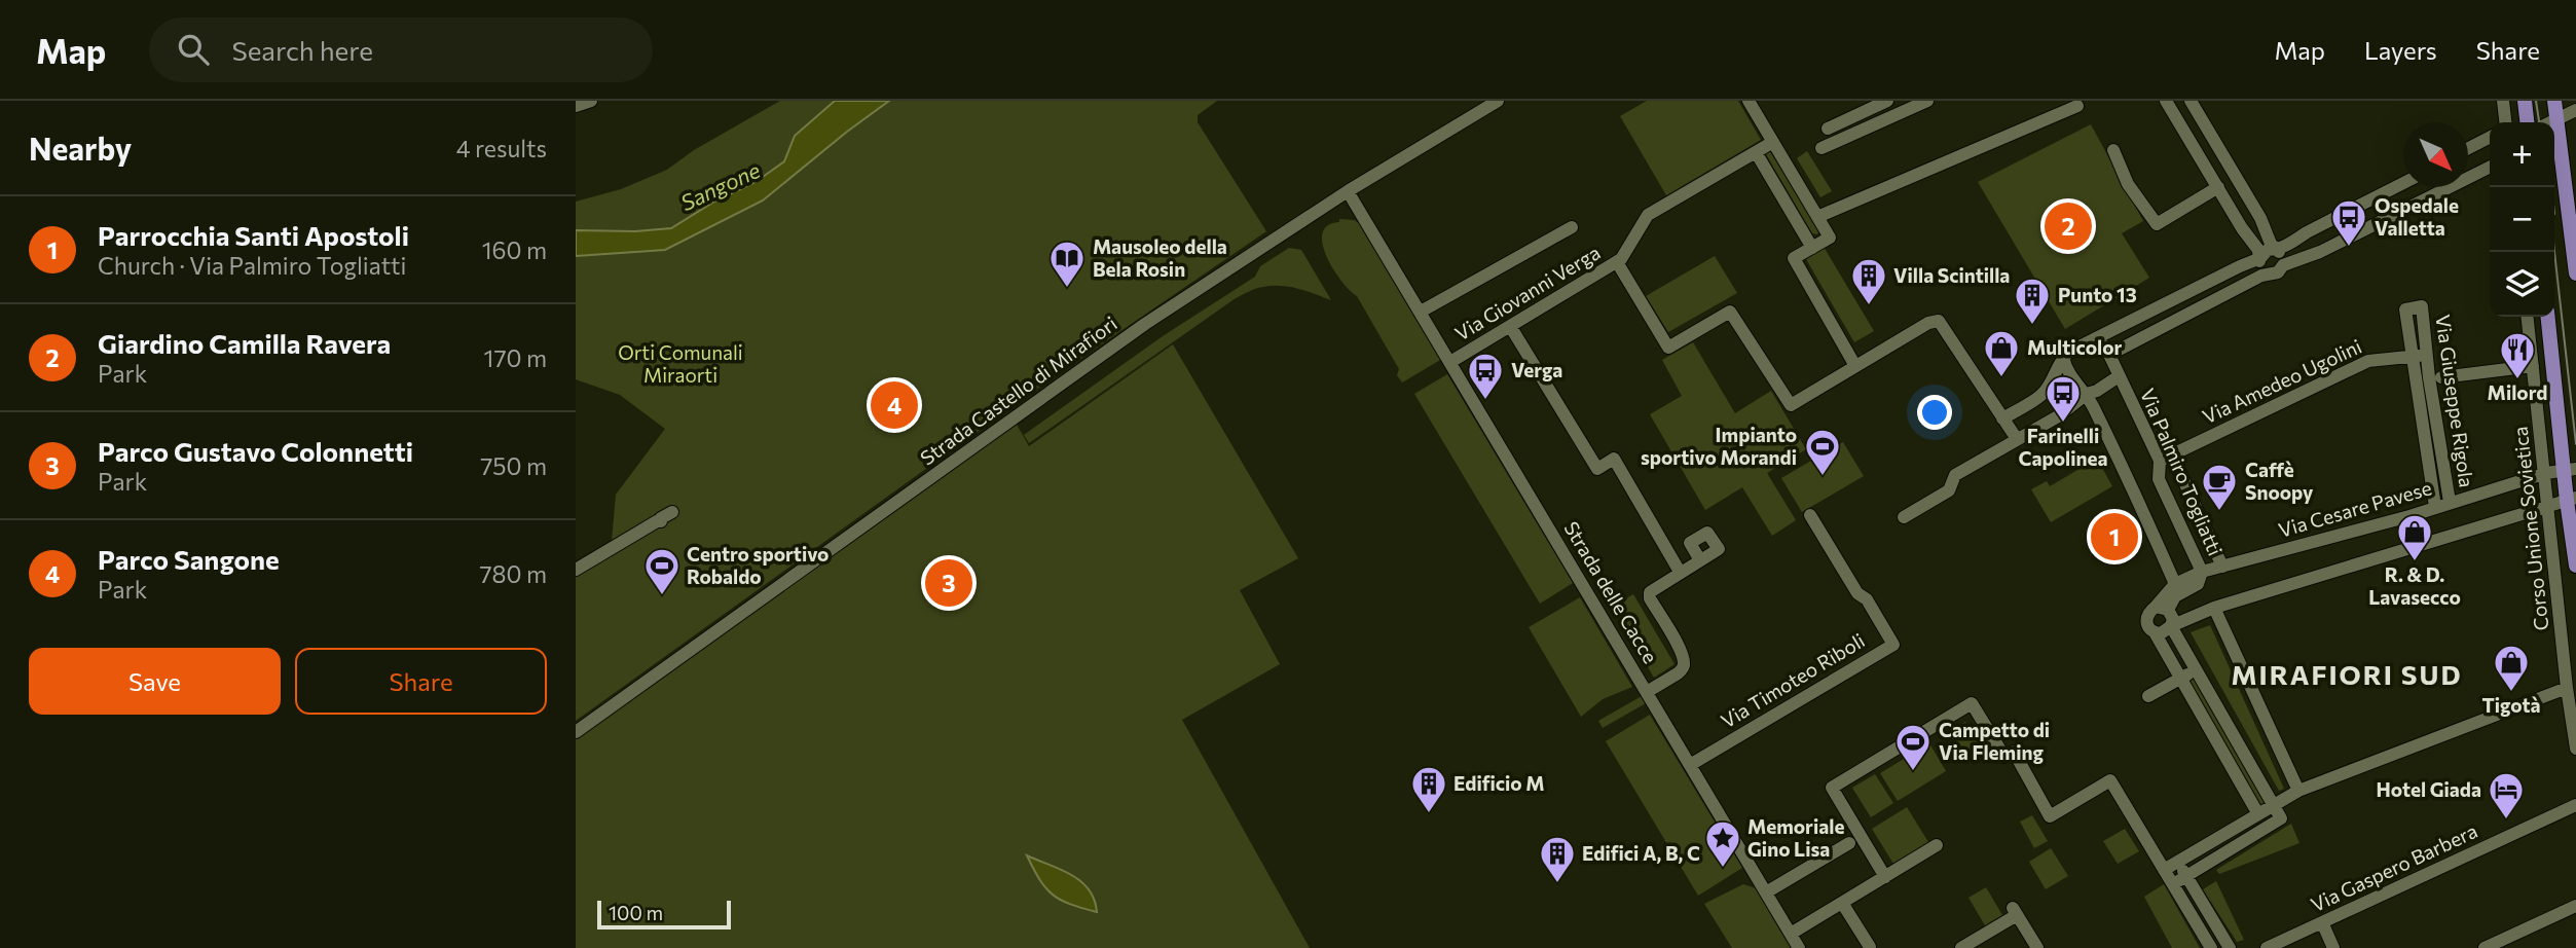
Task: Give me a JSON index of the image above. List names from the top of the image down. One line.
{"streets":{"main road":["Corso Unione Sovietica"],"street":["Via Giovanni Verga","Via Amedeo Ugolini","Strada Castello di Mirafiori","Via Giuseppe Rigola","Via Palmiro Togliatti","Via Cesare Pavese","Strada delle Cacce","Via Timoteo Riboli","Via Gaspero Barbera"]},"crossings":[["Via Giovanni Verga","Strada delle Cacce"],["Via Amedeo Ugolini","Via Giuseppe Rigola"],["Via Amedeo Ugolini","Via Palmiro Togliatti"],["Strada Castello di Mirafiori","Strada delle Cacce"],["Via Giuseppe Rigola","Via Cesare Pavese"],["Via Palmiro Togliatti","Via Cesare Pavese"],["Via Cesare Pavese","Corso Unione Sovietica"],["Strada delle Cacce","Via Timoteo Riboli"]],"districts":["MIRAFIORI SUD"],"water":["Sangone"],"parks":["Orti Comunali Miraorti"],"places":{"bus stop":["Ospedale Valletta","Verga","Farinelli Capolinea"],"library":["Mausoleo della Bela Rosin"],"building":["Villa Scintilla","Punto 13","Edificio M","Edifici A, B, C"],"shop":["Multicolor","R. & D. Lavasecco","Tigotà"],"restaurant":["Milord"],"sports":["Impianto sportivo Morandi","Centro sportivo Robaldo","Campetto di Via Fleming"],"cafe":["Caffè Snoopy"],"hotel":["Hotel Giada"],"place":["Memoriale Gino Lisa"]},"scale_bar":"100 m","north":"bottom right","page":{"header":"Map","search":"Search here","nav":["Map","Layers","Share"],"heading":["Nearby","4 results"],"map_buttons":["+","−"],"list":[{"mark":"1","name":"Parrocchia Santi Apostoli","note":"Church · Via Palmiro Togliatti","value":"160 m"},{"mark":"2","name":"Giardino Camilla Ravera","note":"Park","value":"170 m"},{"mark":"3","name":"Parco Gustavo Colonnetti","note":"Park","value":"750 m"},{"mark":"4","name":"Parco Sangone","note":"Park","value":"780 m"}],"pins":["2","4","1","3"],"buttons":["Save","Share"],"scale":"100 m"}}
